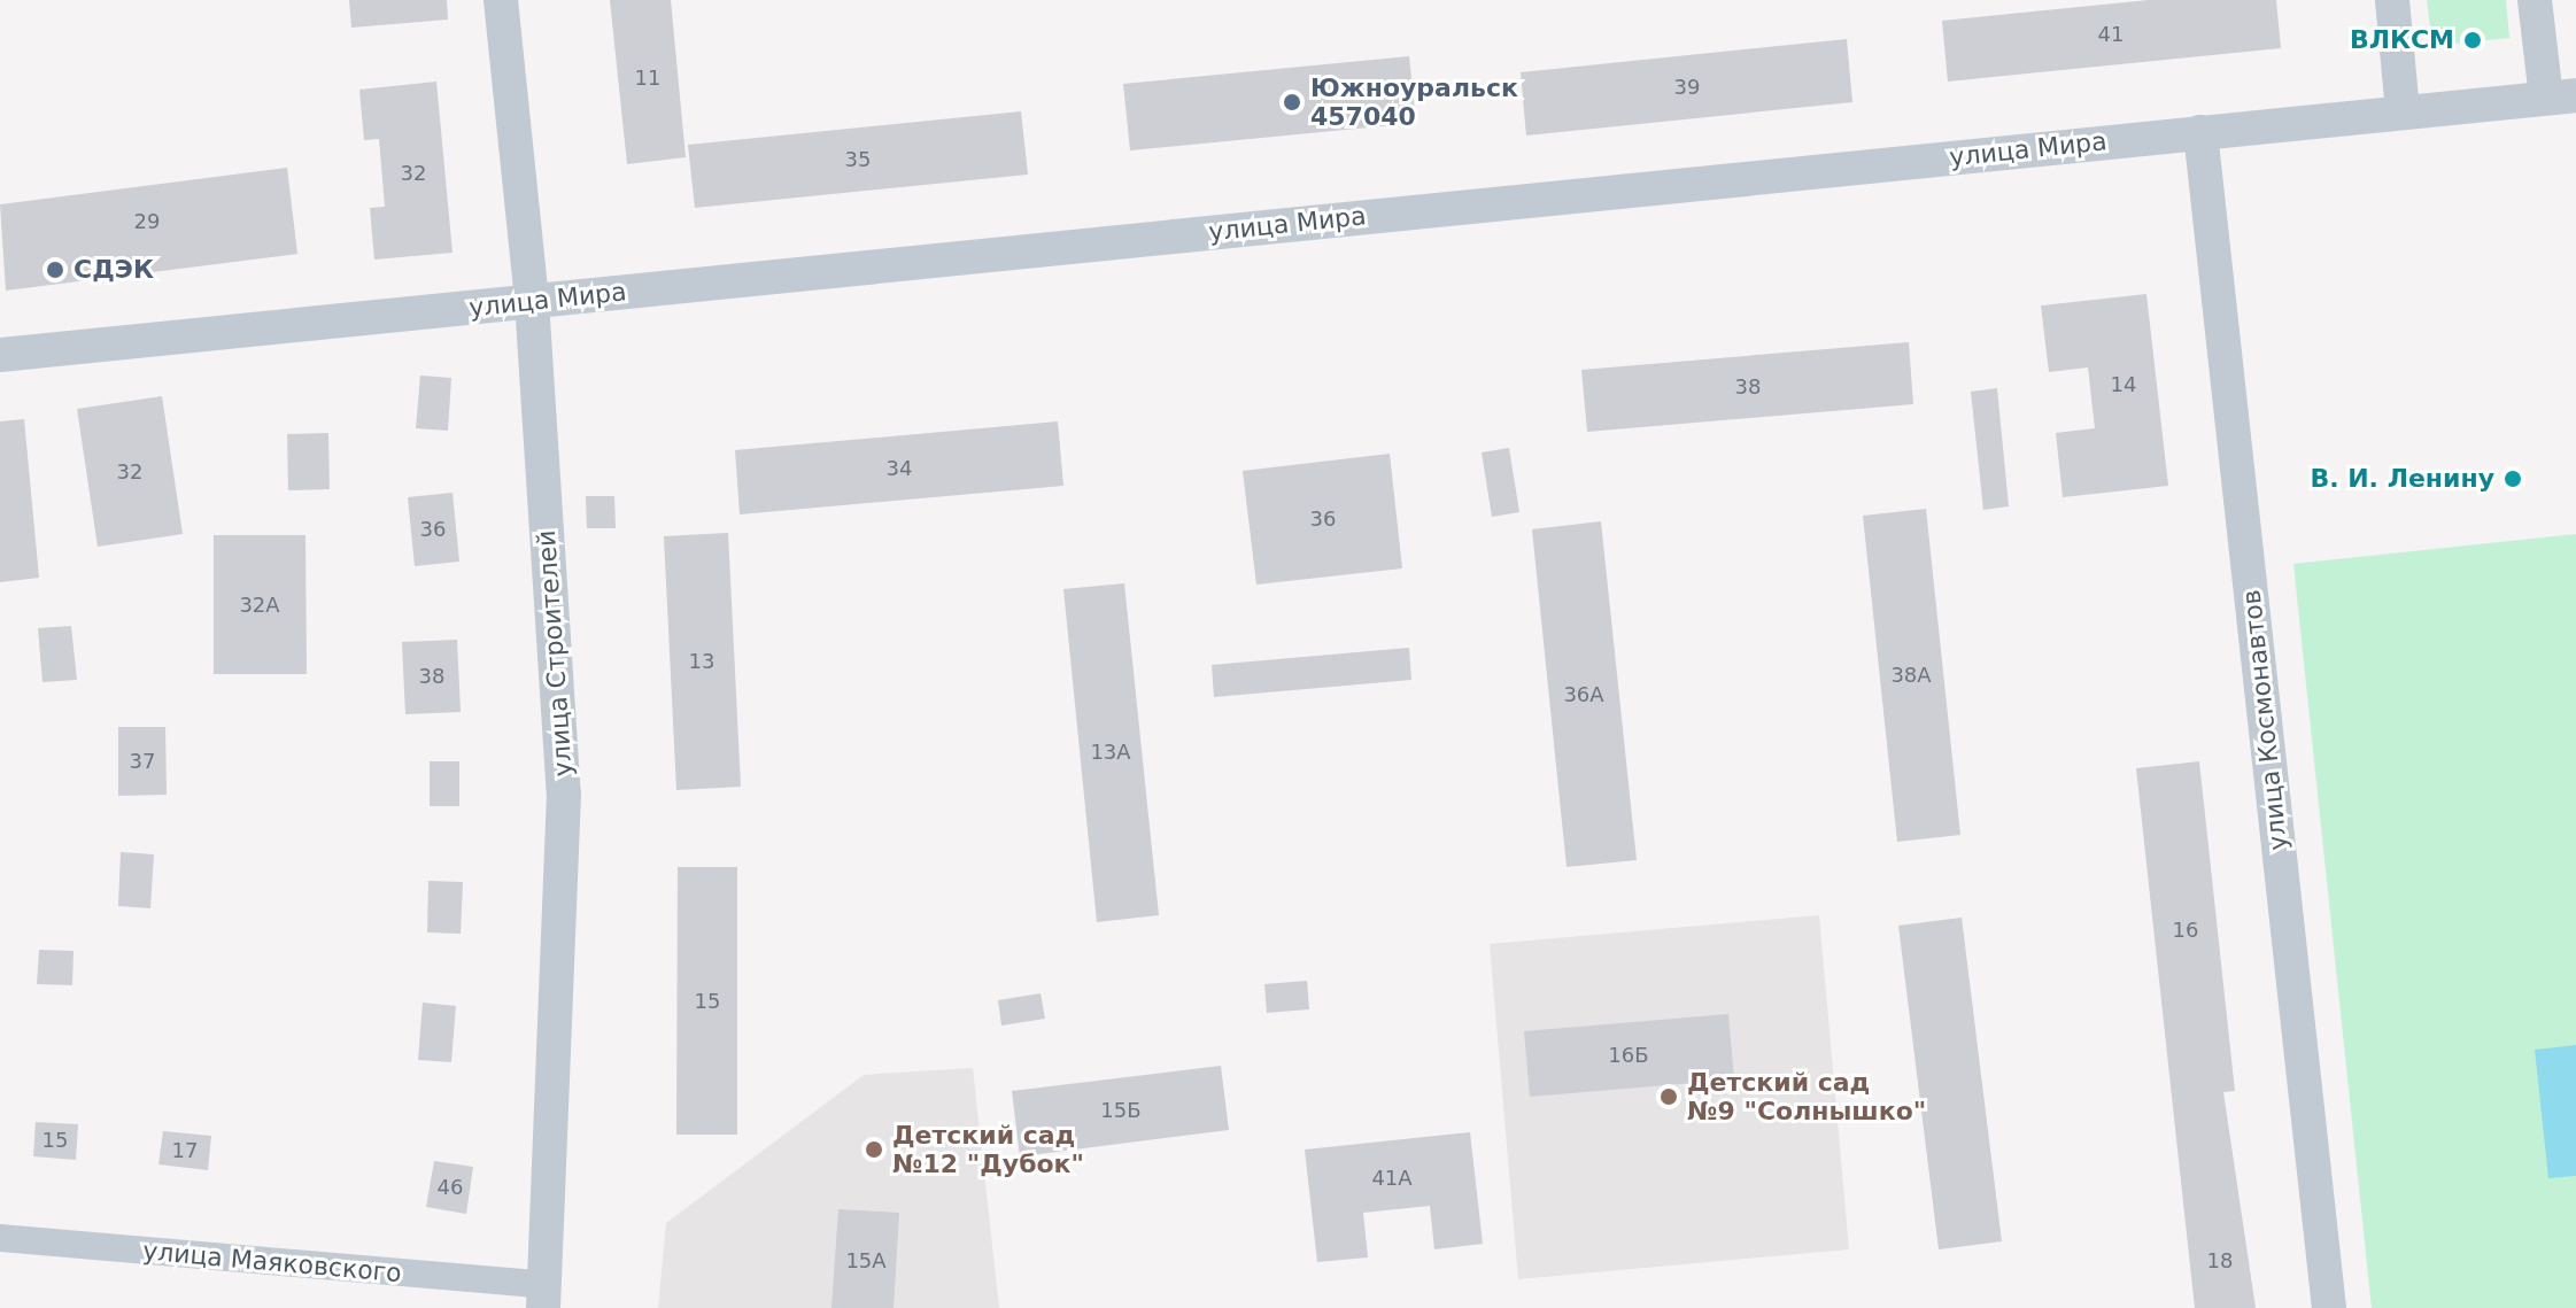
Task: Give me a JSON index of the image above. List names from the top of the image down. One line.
{"streets":{"street":["улица Мира","улица Строителей","улица Космонавтов","улица Маяковского"]},"crossings":[["улица Мира","улица Строителей"],["улица Мира","улица Космонавтов"],["улица Строителей","улица Маяковского"]],"places":["ВЛКСМ","Южноуральск 457040","СДЭК","В. И. Ленину","Детский сад №9 \"Солнышко\"","Детский сад №12 \"Дубок\""],"house_numbers":["41","11","39","35","32","29","14","38","34","32","36","36","32А","13","38А","38","36А","13А","37","16","15","16Б","15Б","15","17","41А","46","15А","18"]}
